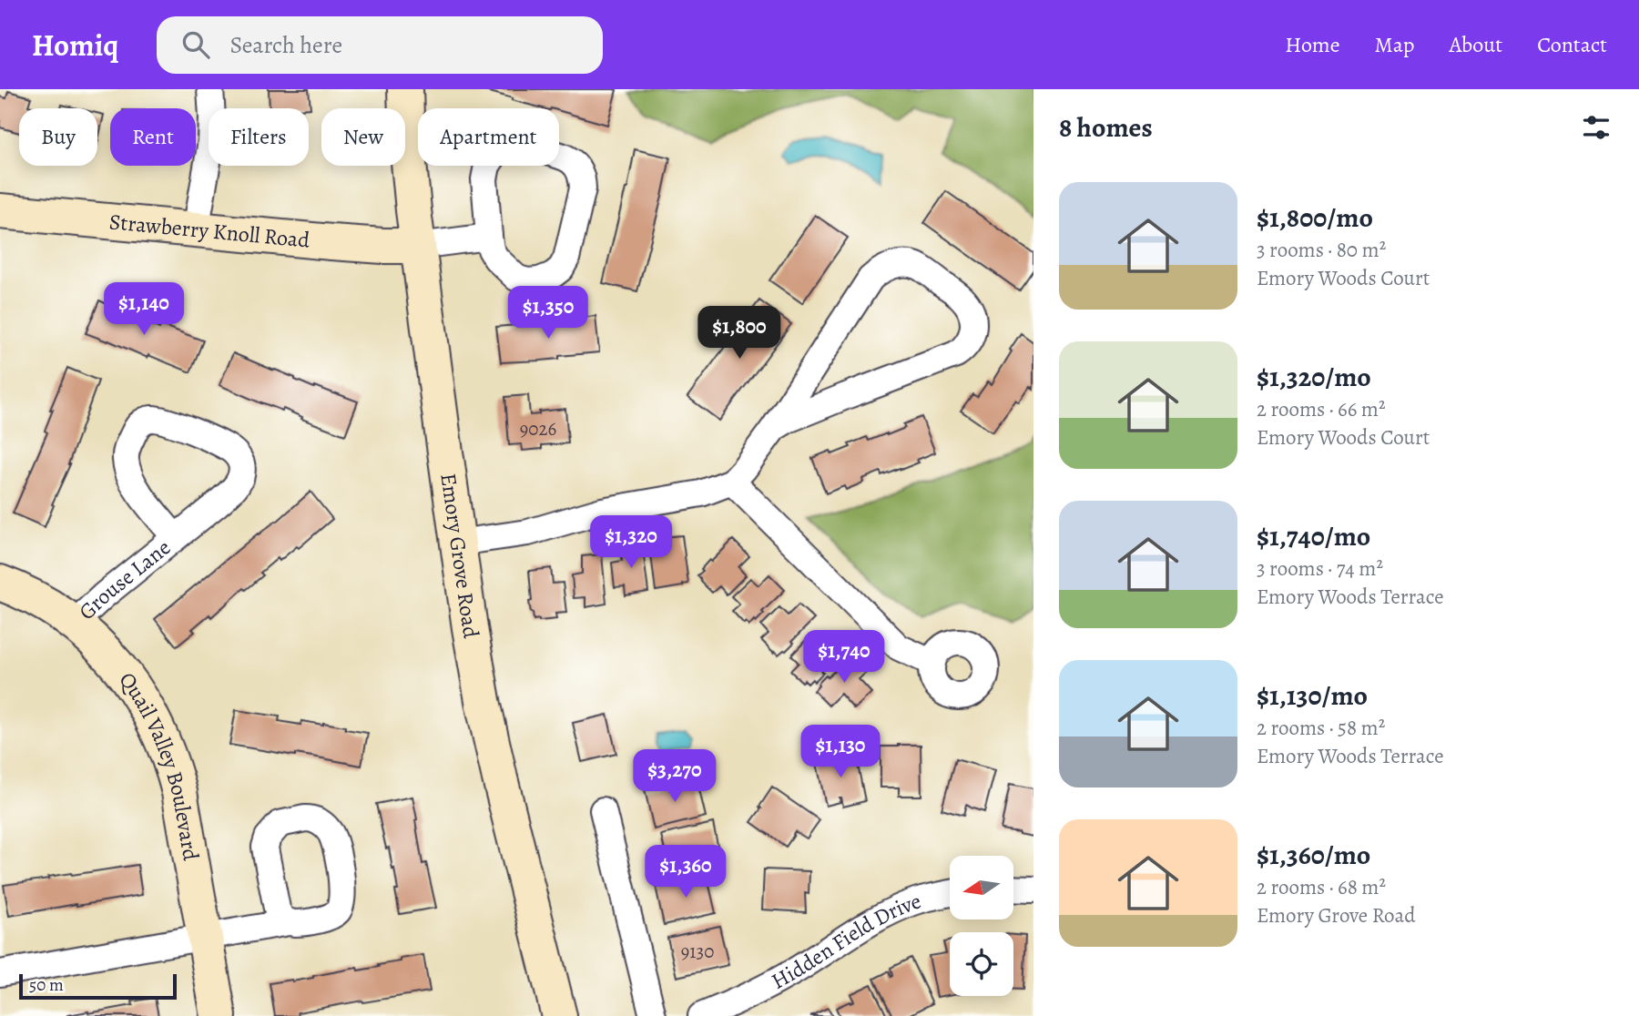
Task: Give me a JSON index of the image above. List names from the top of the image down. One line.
{"streets":{"street":["Strawberry Knoll Road","Emory Grove Road","Grouse Lane","Quail Valley Boulevard","Hidden Field Drive"]},"crossings":[["Strawberry Knoll Road","Emory Grove Road"],["Grouse Lane","Quail Valley Boulevard"]],"house_numbers":["9026","9130"],"scale_bar":"50 m","north":"left","page":{"header":"Homiq","search":"Search here","nav":["Home","Map","About","Contact"],"heading":"8 homes","chip":["Buy","Rent","Filters","New","Apartment"],"list":[{"name":"$1,800/mo","note":"3 rooms · 80 m² · Emory Woods Court"},{"name":"$1,320/mo","note":"2 rooms · 66 m² · Emory Woods Court"},{"name":"$1,740/mo","note":"3 rooms · 74 m² · Emory Woods Terrace"},{"name":"$1,130/mo","note":"2 rooms · 58 m² · Emory Woods Terrace"},{"name":"$1,360/mo","note":"2 rooms · 68 m² · Emory Grove Road"}],"price":["$1,140","$1,350","$1,800","$1,320","$1,740","$1,130","$3,270","$1,360"],"scale":"50 m"}}
